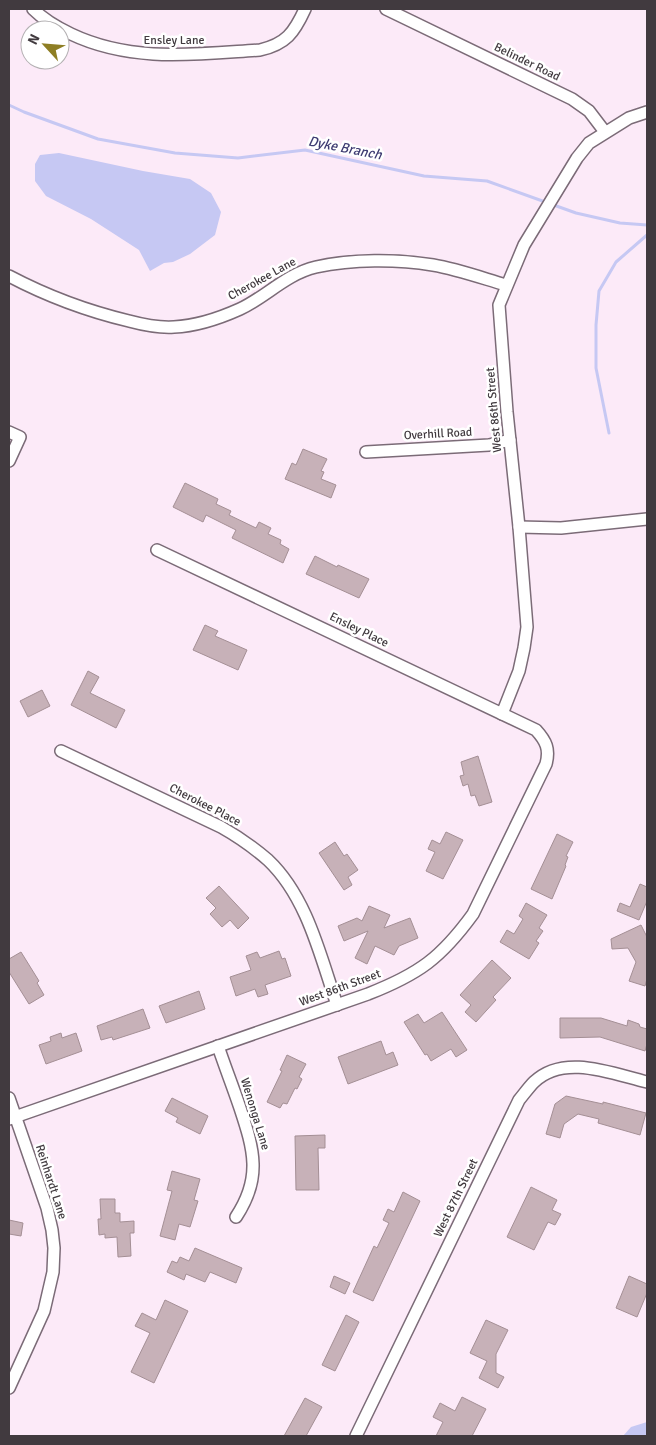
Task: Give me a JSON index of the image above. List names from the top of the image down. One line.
{"streets":{"street":["Ensley Lane","Belinder Road","Cherokee Lane","West 86th Street","Overhill Road","Ensley Place","Cherokee Place","Wenonga Lane","Reinhardt Lane","West 87th Street"]},"crossings":[["Belinder Road","West 86th Street"],["Cherokee Lane","West 86th Street"],["West 86th Street","Overhill Road"],["West 86th Street","Ensley Place"],["West 86th Street","Cherokee Place"],["West 86th Street","Wenonga Lane"],["West 86th Street","Reinhardt Lane"]],"water":["Dyke Branch"],"north":"top left"}
